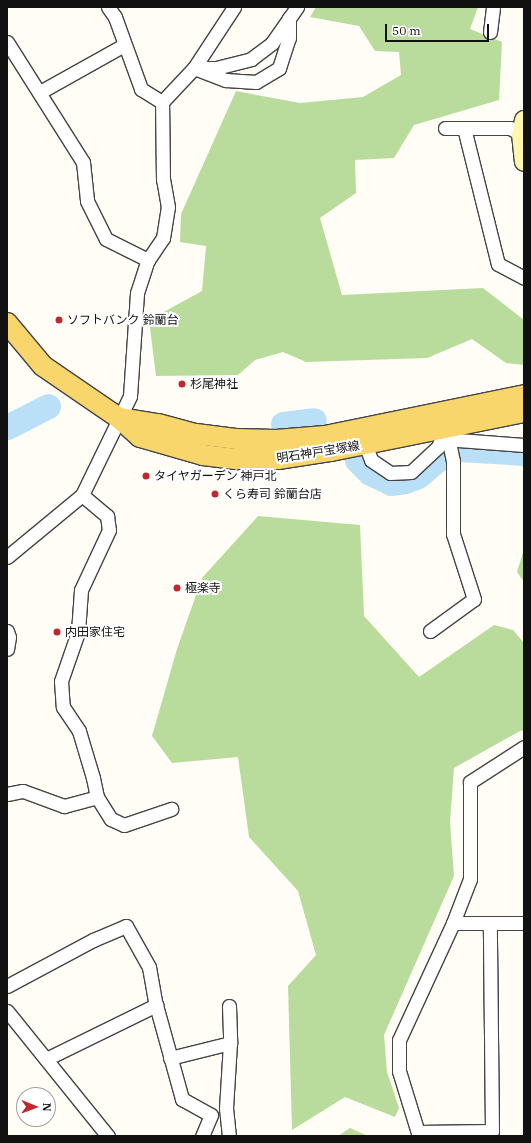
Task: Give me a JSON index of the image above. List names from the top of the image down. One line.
{"streets":{"main road":["明石神戸宝塚線"]},"places":["ソフトバンク 鈴蘭台","杉尾神社","タイヤガーデン 神戸北","くら寿司 鈴蘭台店","極楽寺","内田家住宅"],"scale_bar":"50 m","north":"right"}
